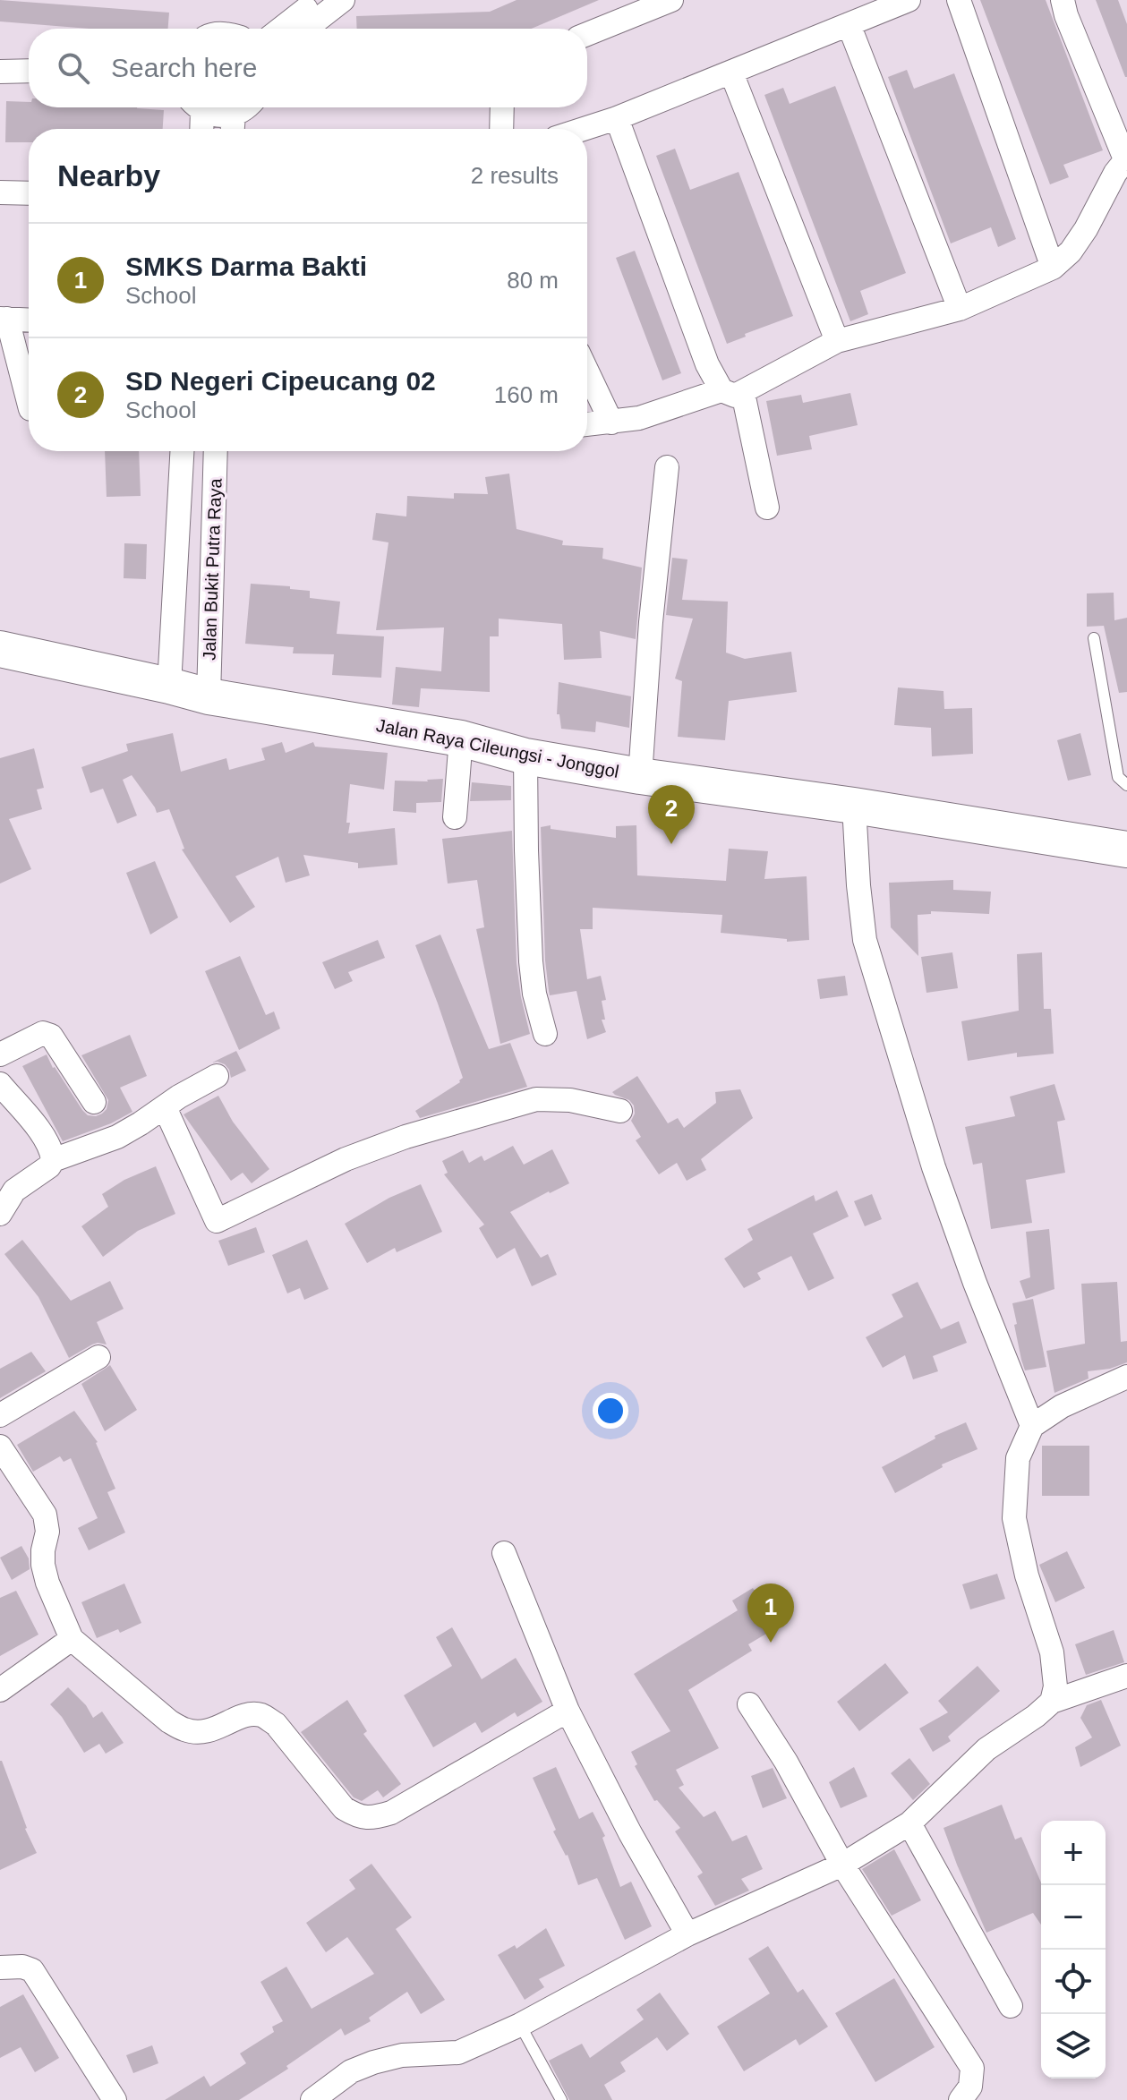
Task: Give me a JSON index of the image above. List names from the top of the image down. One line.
{"streets":{"main road":["Jalan Raya Cileungsi - Jonggol"],"street":["Jalan Bukit Putra Raya"]},"crossings":[["Jalan Bukit Putra Raya","Jalan Raya Cileungsi - Jonggol"]],"page":{"search":"Search here","heading":["Nearby","2 results"],"list":[{"mark":"1","name":"SMKS Darma Bakti","note":"School","value":"80 m"},{"mark":"2","name":"SD Negeri Cipeucang 02","note":"School","value":"160 m"}],"pins":["2","1"],"map_buttons":["+","−"]}}
